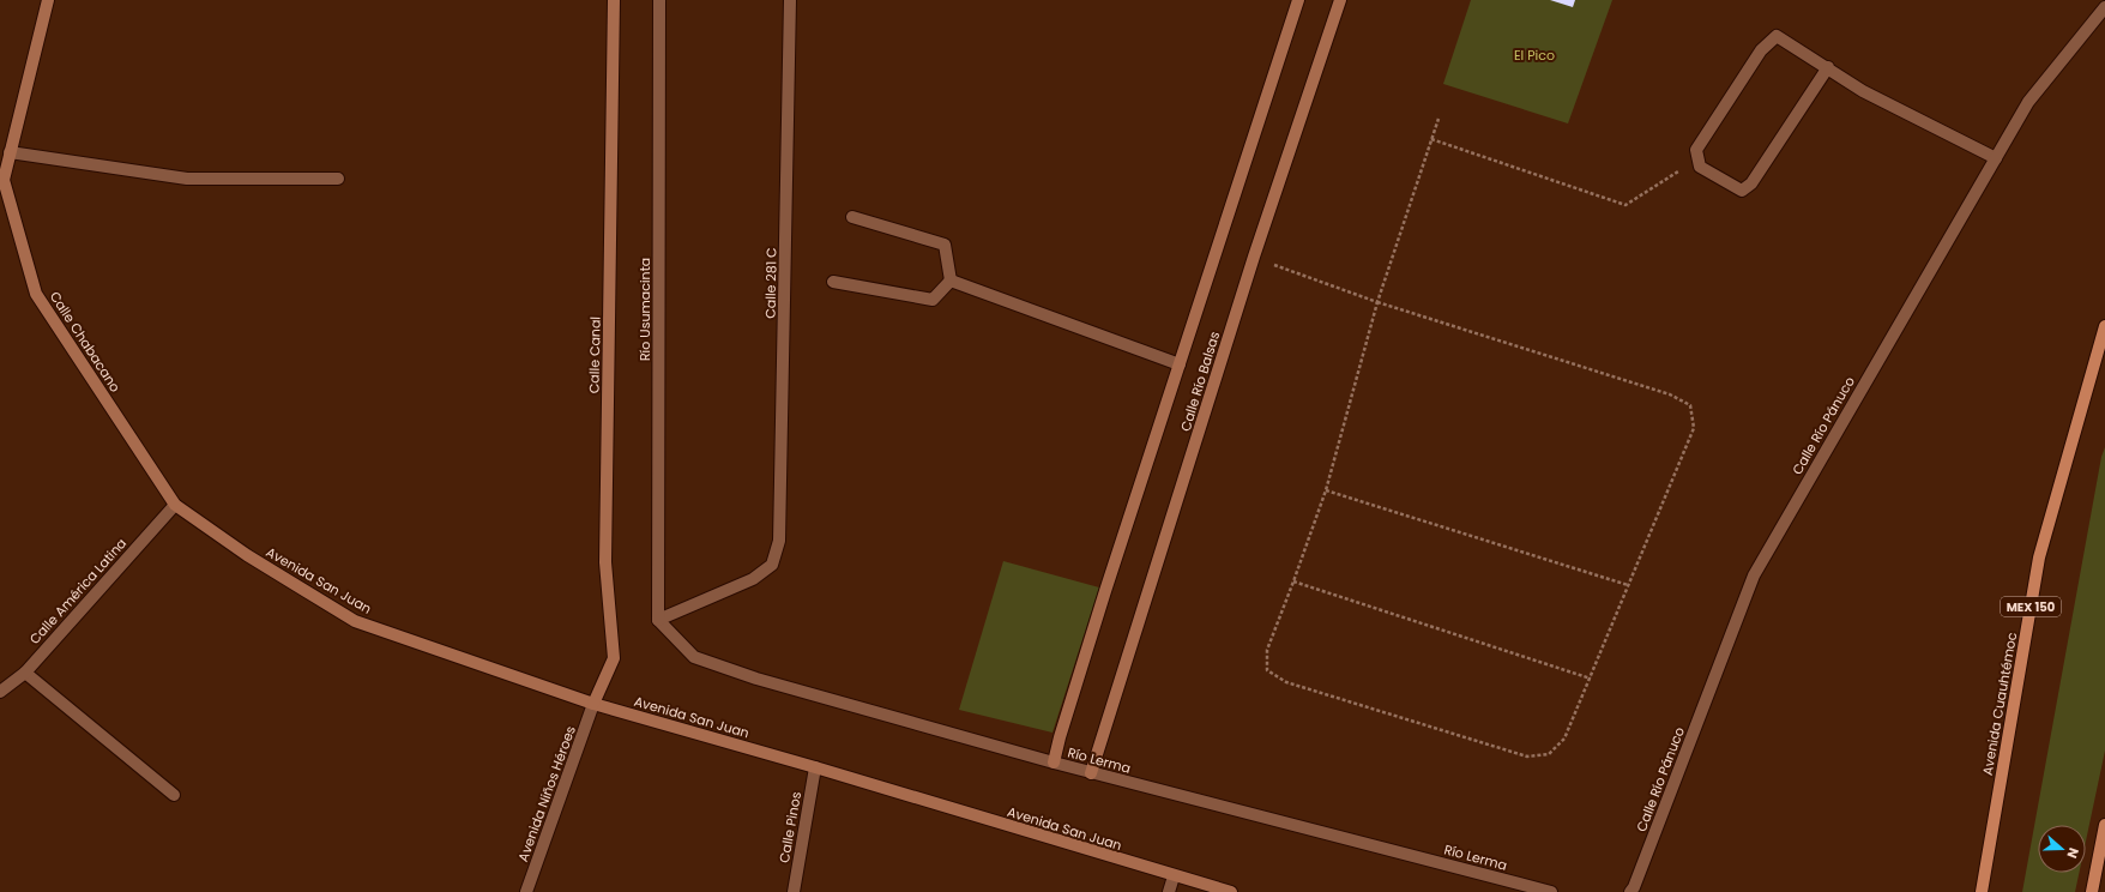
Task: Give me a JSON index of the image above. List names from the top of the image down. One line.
{"streets":{"main road":["MEX 150","Avenida Cuauhtémoc"],"street":["Calle 281 C","Río Usumacinta","Calle Chabacano","Calle Canal","Calle Río Balsas","Calle Río Pánuco","Avenida San Juan","Calle América Latina","Río Lerma","Avenida Niños Héroes","Calle Pinos"]},"crossings":[["Calle 281 C","Río Usumacinta"],["Calle 281 C","Río Lerma"],["Río Usumacinta","Río Lerma"],["Calle Chabacano","Avenida San Juan"],["Calle Chabacano","Calle América Latina"],["Calle Canal","Avenida San Juan"],["Calle Canal","Avenida Niños Héroes"],["Calle Río Balsas","Río Lerma"],["Avenida San Juan","Calle América Latina"],["Avenida San Juan","Avenida Niños Héroes"],["Avenida San Juan","Calle Pinos"]],"parks":["El Pico"],"north":"right"}
